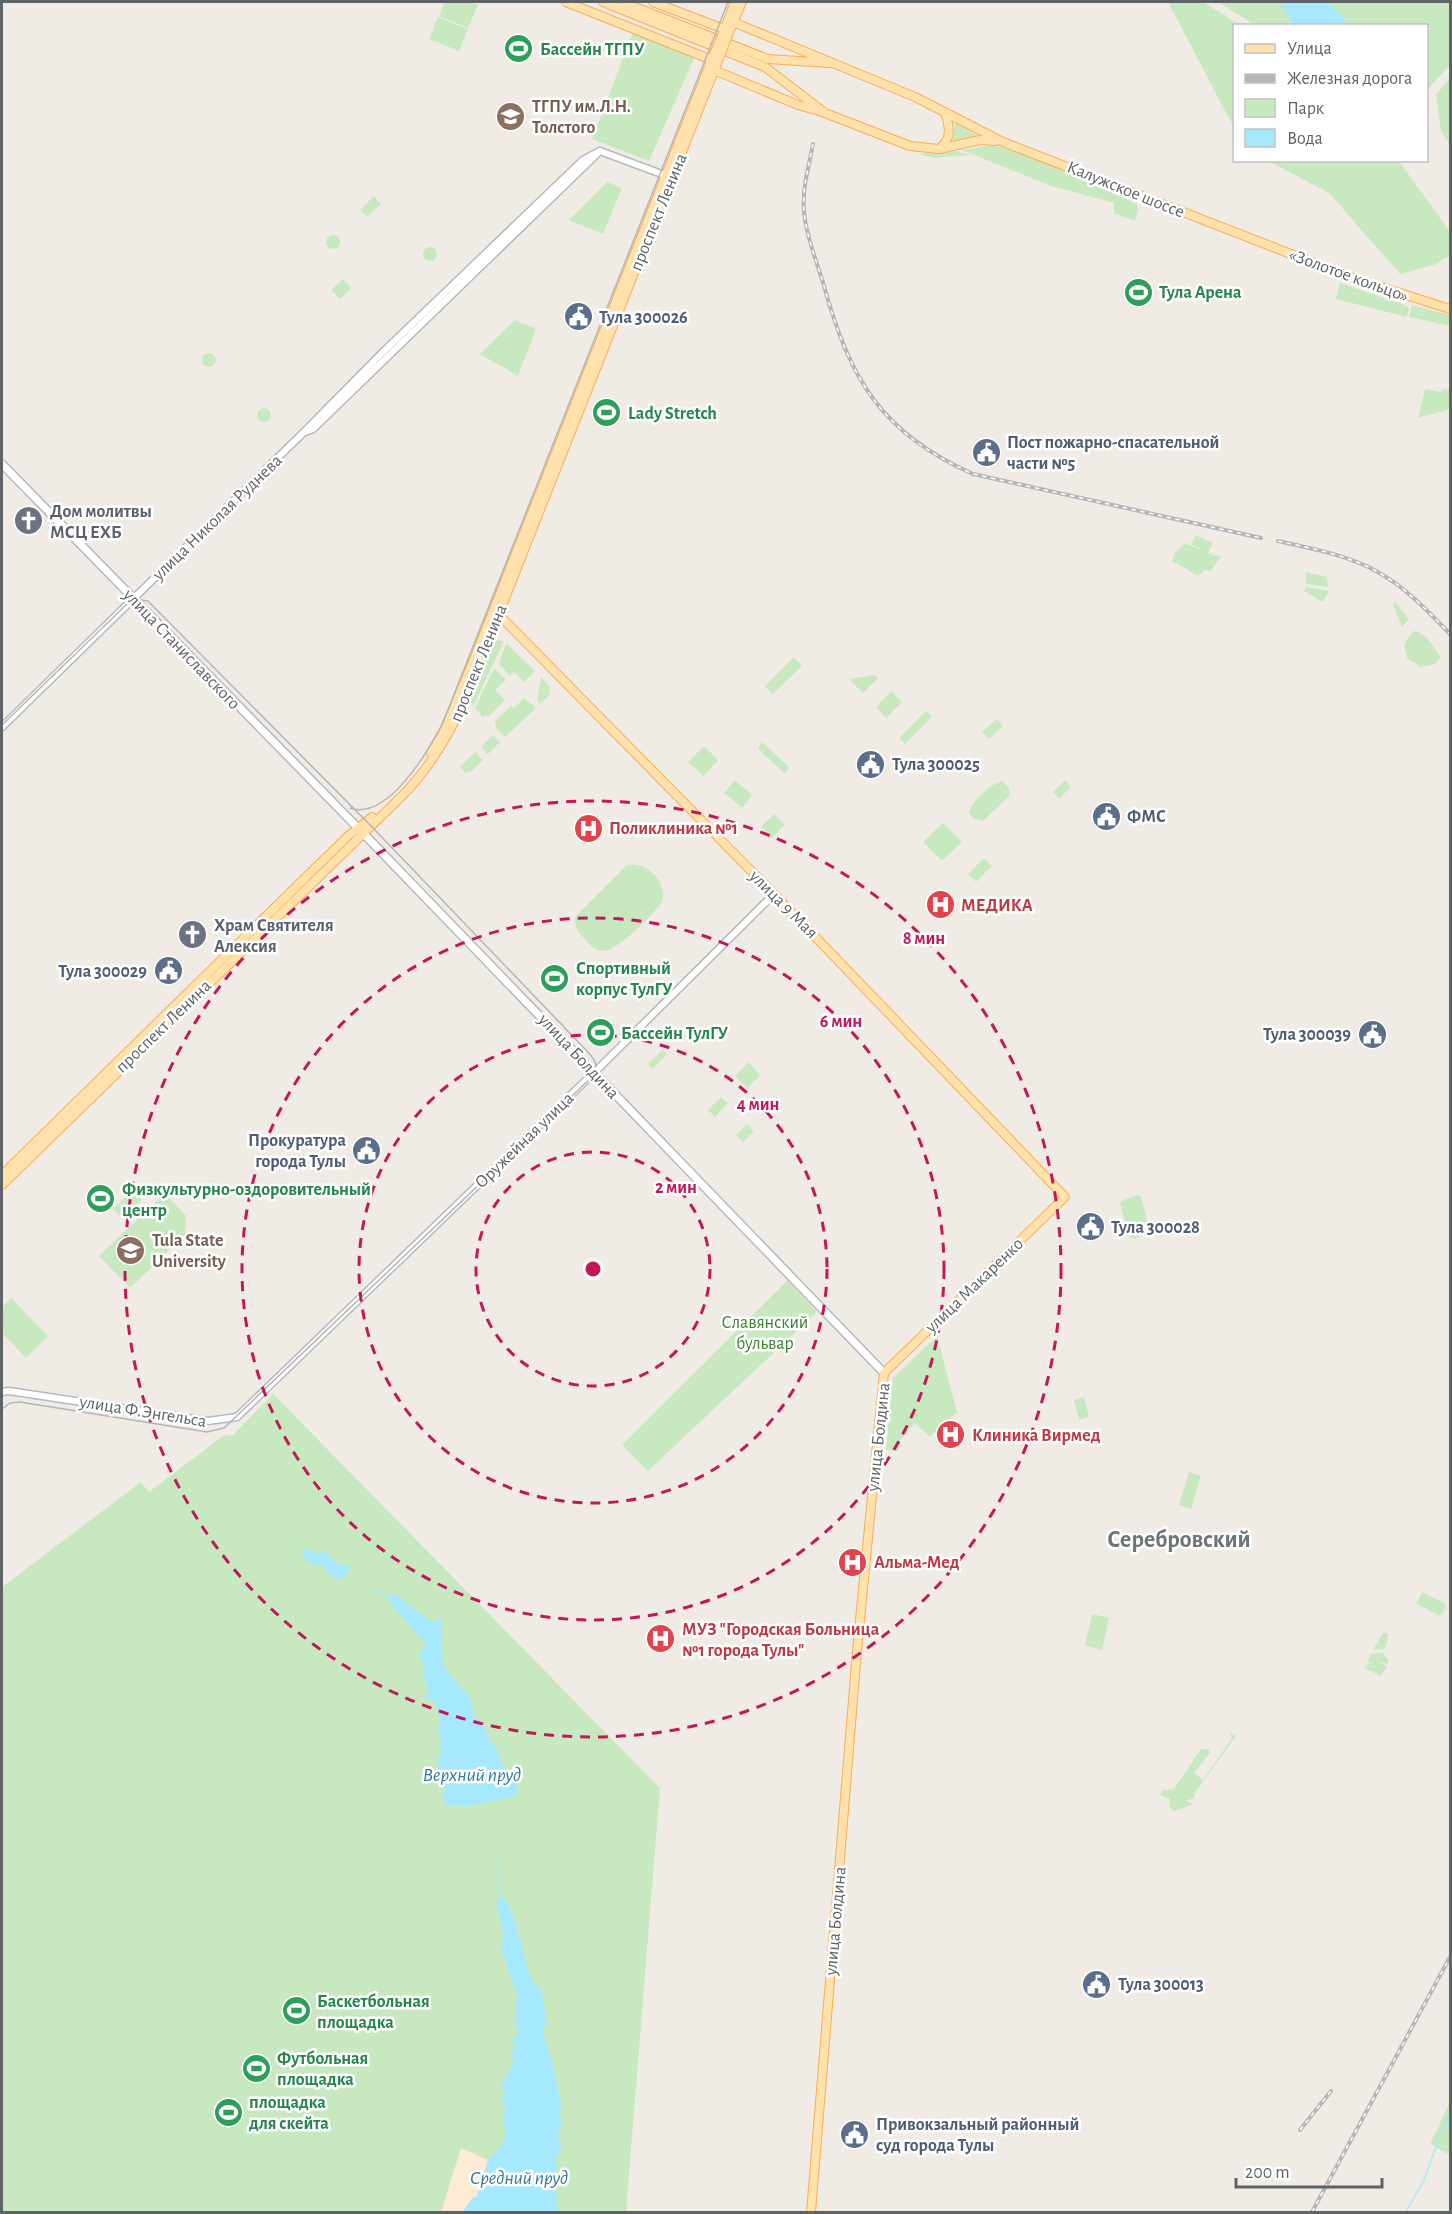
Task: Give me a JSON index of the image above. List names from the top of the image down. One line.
{"streets":{"main road":["Калужское шоссе","проспект Ленина","«Золотое кольцо»","улица Станиславского","улица 9 Мая","улица Болдина","улица Макаренко"],"street":["улица Николая Руднева","Оружейная улица","улица Ф.Энгельса"]},"crossings":[["Калужское шоссе","проспект Ленина"],["Калужское шоссе","«Золотое кольцо»"],["проспект Ленина","улица Николая Руднева"],["проспект Ленина","улица Станиславского"],["проспект Ленина","улица 9 Мая"],["проспект Ленина","улица Болдина"],["улица Николая Руднева","улица Станиславского"],["улица Станиславского","улица Болдина"],["улица 9 Мая","Оружейная улица"],["улица 9 Мая","улица Макаренко"],["улица Болдина","Оружейная улица"],["улица Болдина","улица Макаренко"],["Оружейная улица","улица Ф.Энгельса"]],"districts":["Серебровский"],"water":["Верхний пруд","Средний пруд"],"parks":["Славянский бульвар"],"places":{"sports":["Бассейн ТГПУ","Тула Арена","Lady Stretch","Спортивный корпус ТулГУ","Бассейн ТулГУ","Физкультурно-оздоровительный центр","Баскетбольная площадка","Футбольная площадка","площадка для скейта"],"school or university":["ТГПУ им.Л.Н. Толстого","Tula State University"],"public building":["Тула 300026","Пост пожарно-спасательной части №5","Тула 300025","ФМС","Тула 300029","Тула 300039","Прокуратура города Тулы","Тула 300028","Тула 300013","Привокзальный районный суд города Тулы"],"church":["Дом молитвы МСЦ ЕХБ","Храм Святителя Алексия"],"hospital":["Поликлиника №1","МЕДИКА","Клиника Вирмед","Альма-Мед","МУЗ \"Городская Больница №1 города Тулы\""]},"legend":["Улица","Железная дорога","Парк","Вода"],"scale_bar":"200 m","rings":["8 мин","6 мин","4 мин","2 мин"]}
